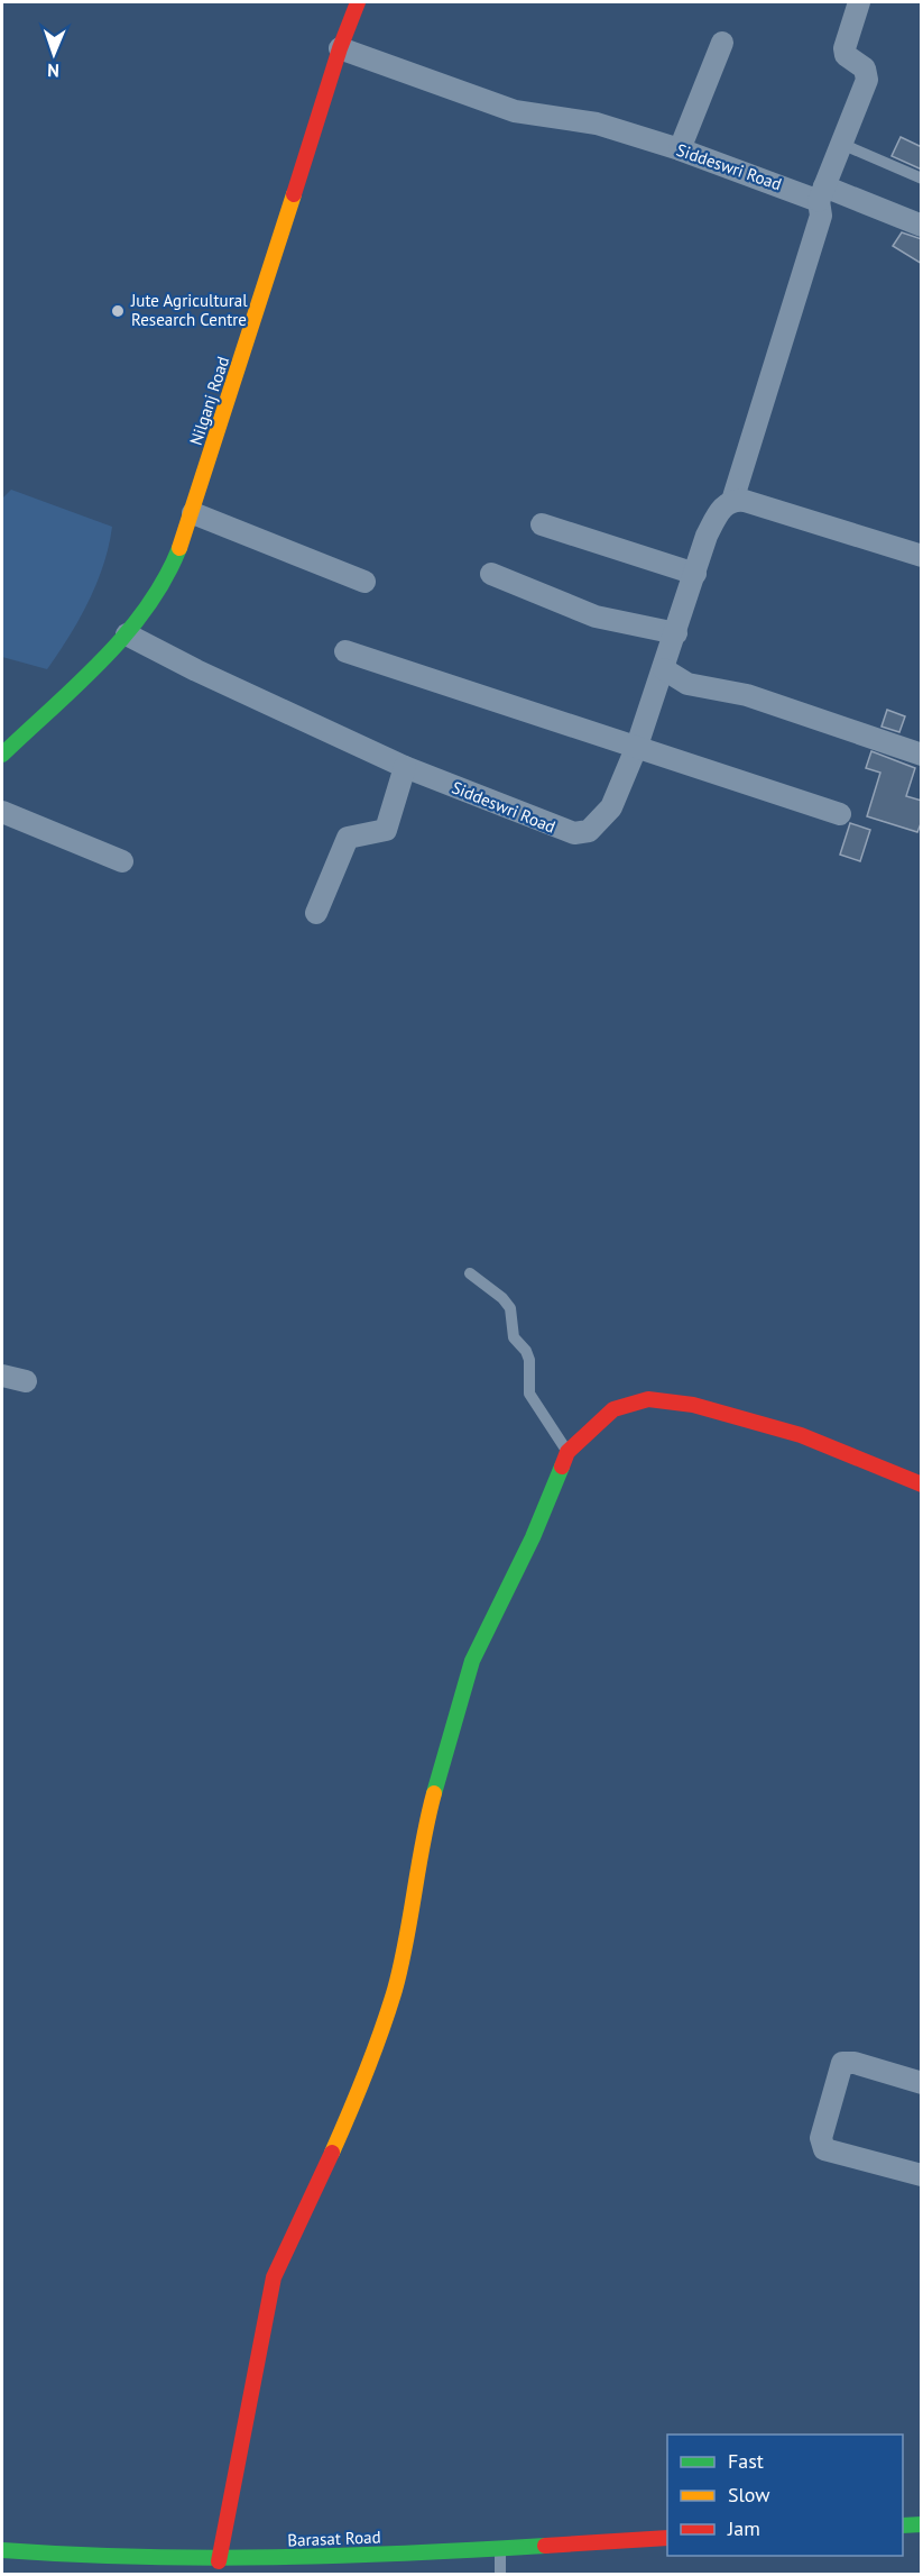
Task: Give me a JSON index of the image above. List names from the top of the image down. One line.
{"streets":{"street":["Siddeswri Road","Nilganj Road","Barasat Road"]},"crossings":[["Siddeswri Road","Nilganj Road"]],"places":["Jute Agricultural Research Centre"],"legend":["Fast","Slow","Jam"],"north":"bottom"}
